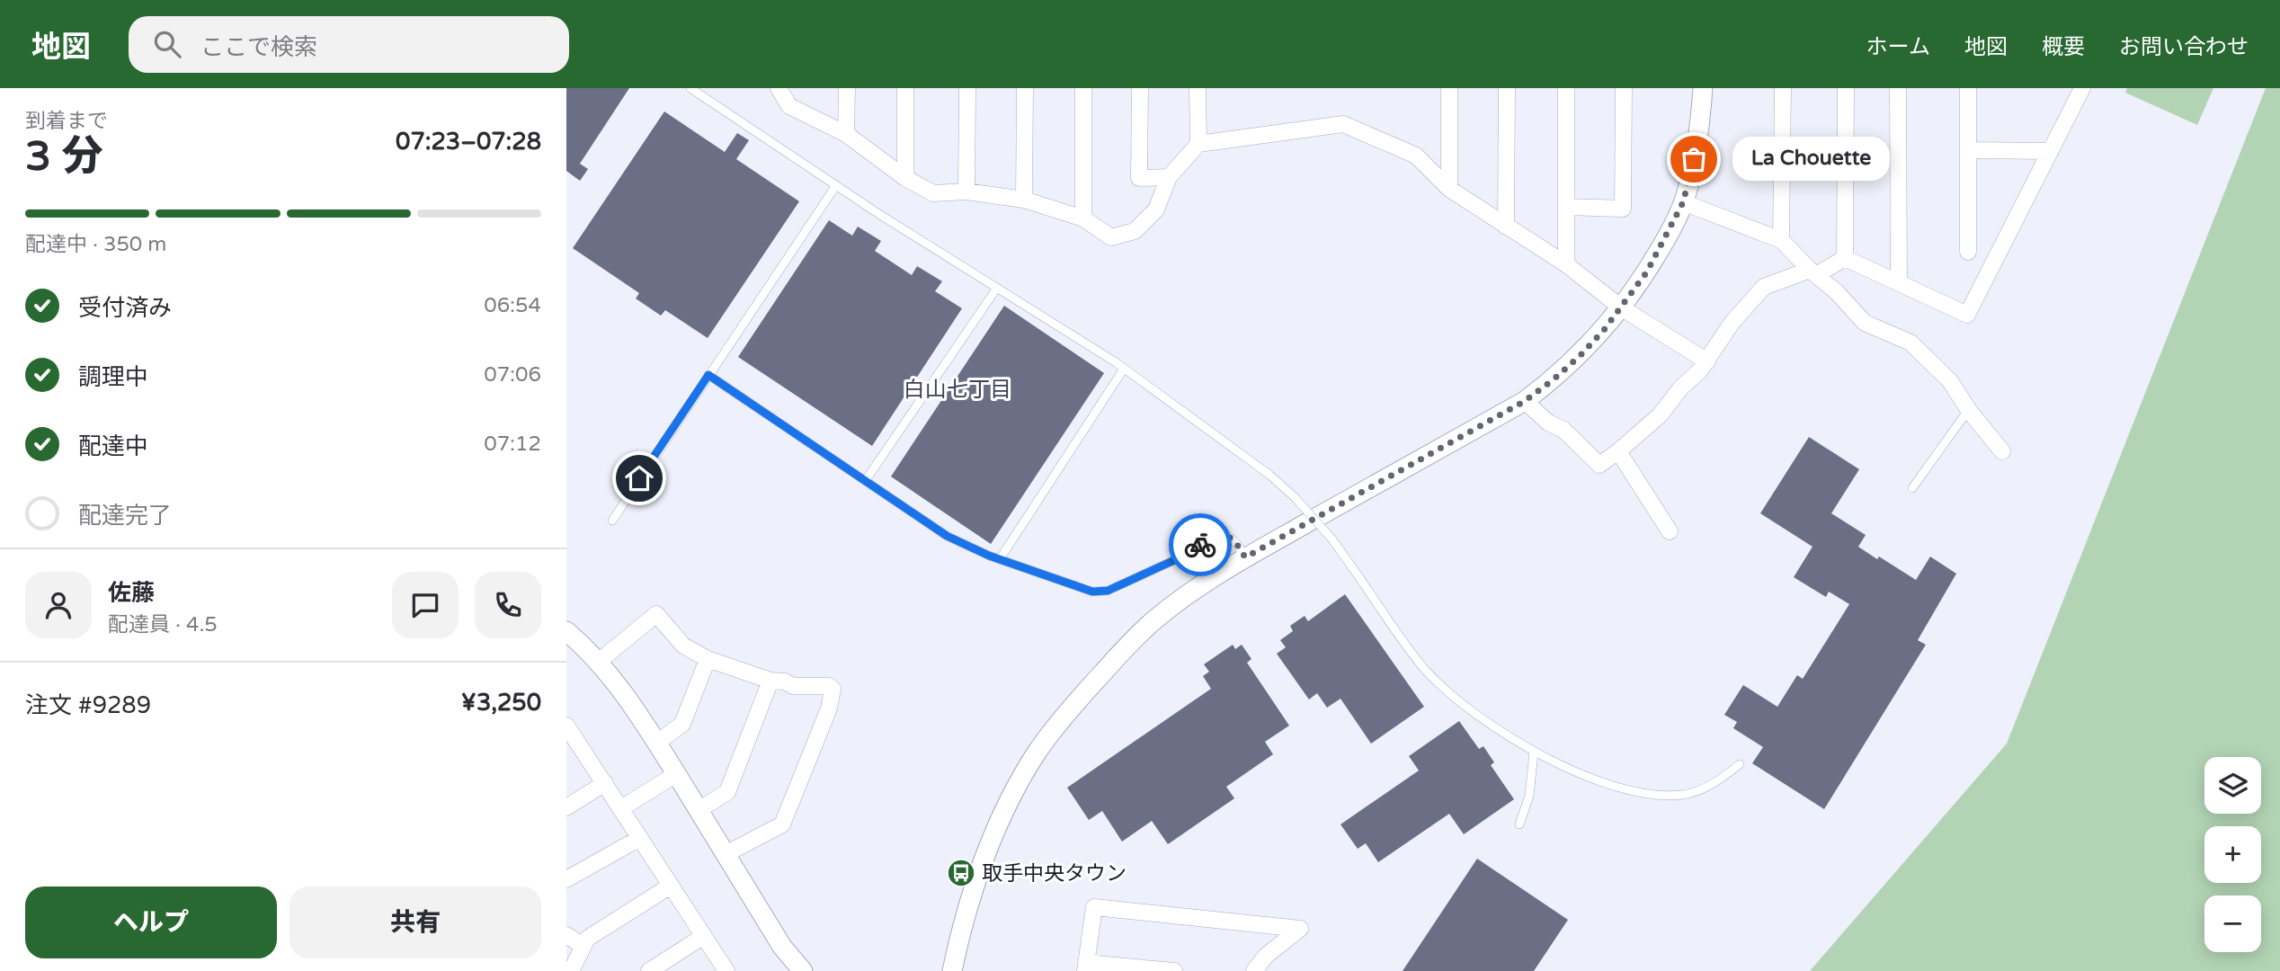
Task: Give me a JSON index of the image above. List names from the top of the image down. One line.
{"districts":["白山七丁目"],"places":{"other":["La Chouette"],"bus stop":["取手中央タウン"]},"page":{"header":"地図","search":"ここで検索","nav":["ホーム","地図","概要","お問い合わせ"],"heading":["3 分","到着まで","07:23–07:28"],"panel":["佐藤","配達員 · 4.5","注文 #9289","¥3,250"],"bubble":"La Chouette","bar":"配達中 · 350 m","list":[["受付済み","06:54"],["調理中","07:06"],["配達中","07:12"],"配達完了"],"map_buttons":["+","−"],"buttons":["ヘルプ","共有"]}}
